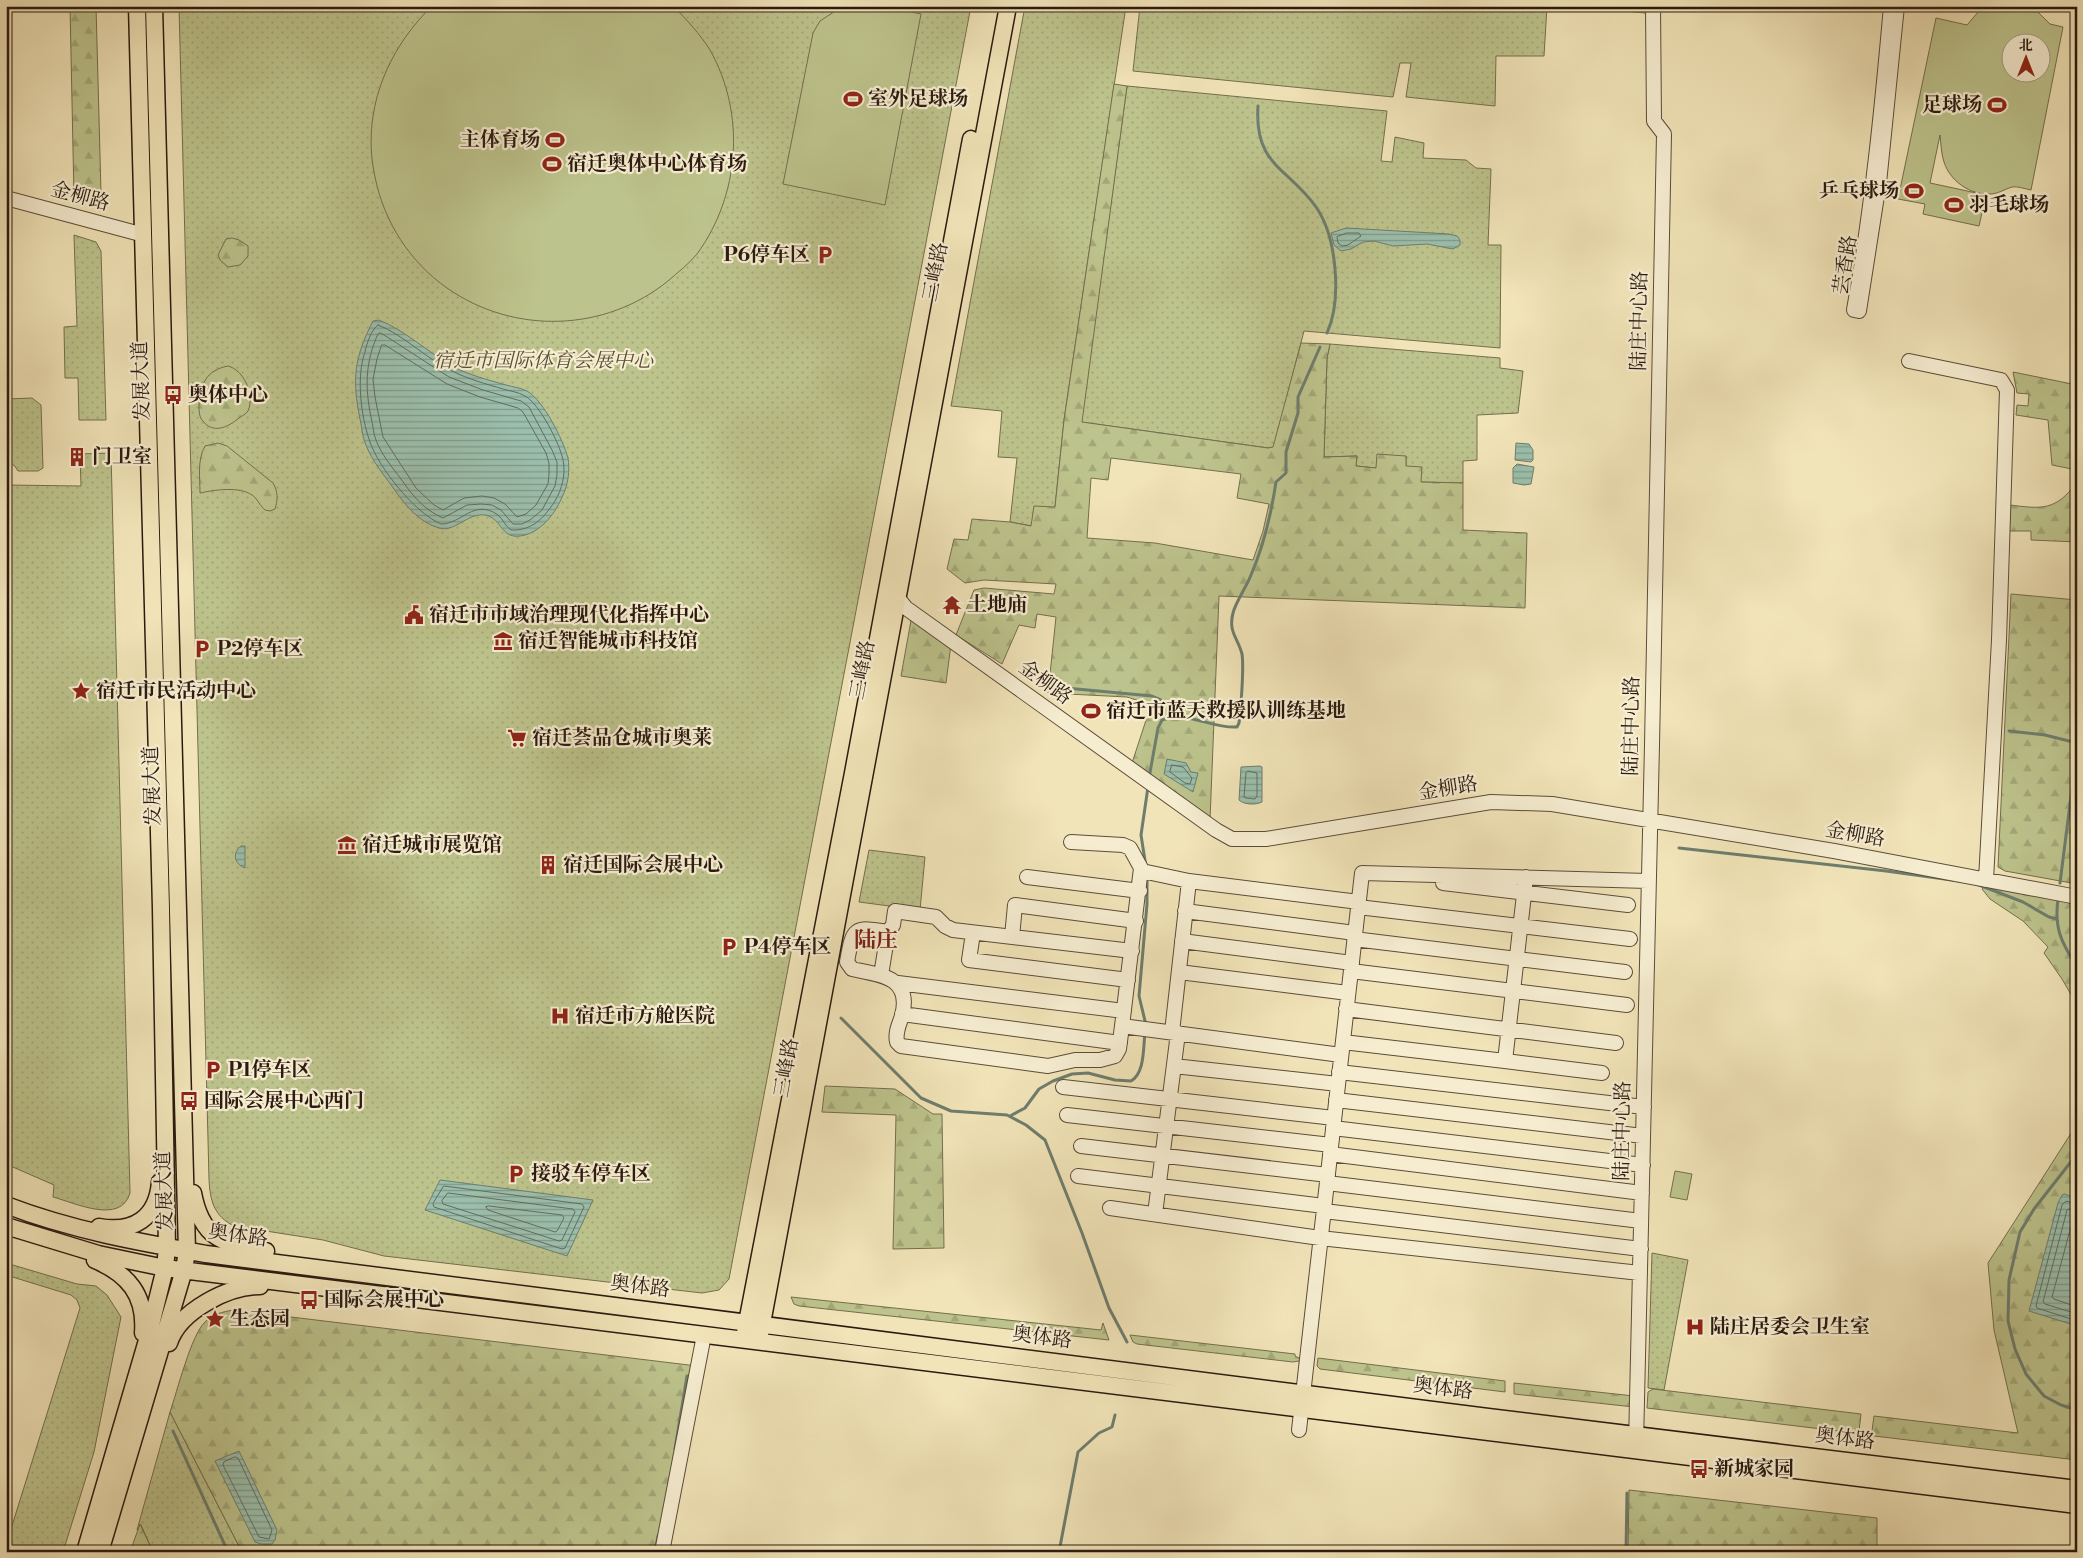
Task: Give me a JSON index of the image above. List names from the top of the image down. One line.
{"streets":{"main road":["三峰路","发展大道","奥体路"],"street":["金柳路","芸香路","陆庄中心路"]},"crossings":[["金柳路","三峰路"],["金柳路","陆庄中心路"],["金柳路","发展大道"],["三峰路","奥体路"],["陆庄中心路","奥体路"],["发展大道","奥体路"]],"districts":["陆庄"],"parks":["宿迁市国际体育会展中心"],"places":{"sports":["室外足球场","足球场","主体育场","宿迁奥体中心体育场","乒乓球场","羽毛球场","宿迁市蓝天救援队训练基地"],"parking":["P6停车区","P2停车区","P4停车区","P1停车区","接驳车停车区"],"bus stop":["奥体中心","国际会展中心西门","国际会展中心","新城家园"],"building":["门卫室","宿迁国际会展中心"],"temple":["土地庙"],"public building":["宿迁市市域治理现代化指挥中心"],"museum":["宿迁智能城市科技馆","宿迁城市展览馆"],"place":["宿迁市民活动中心","生态园"],"supermarket":["宿迁荟品仓城市奥莱"],"hospital":["宿迁市方舱医院","陆庄居委会卫生室"]},"north":"top"}
